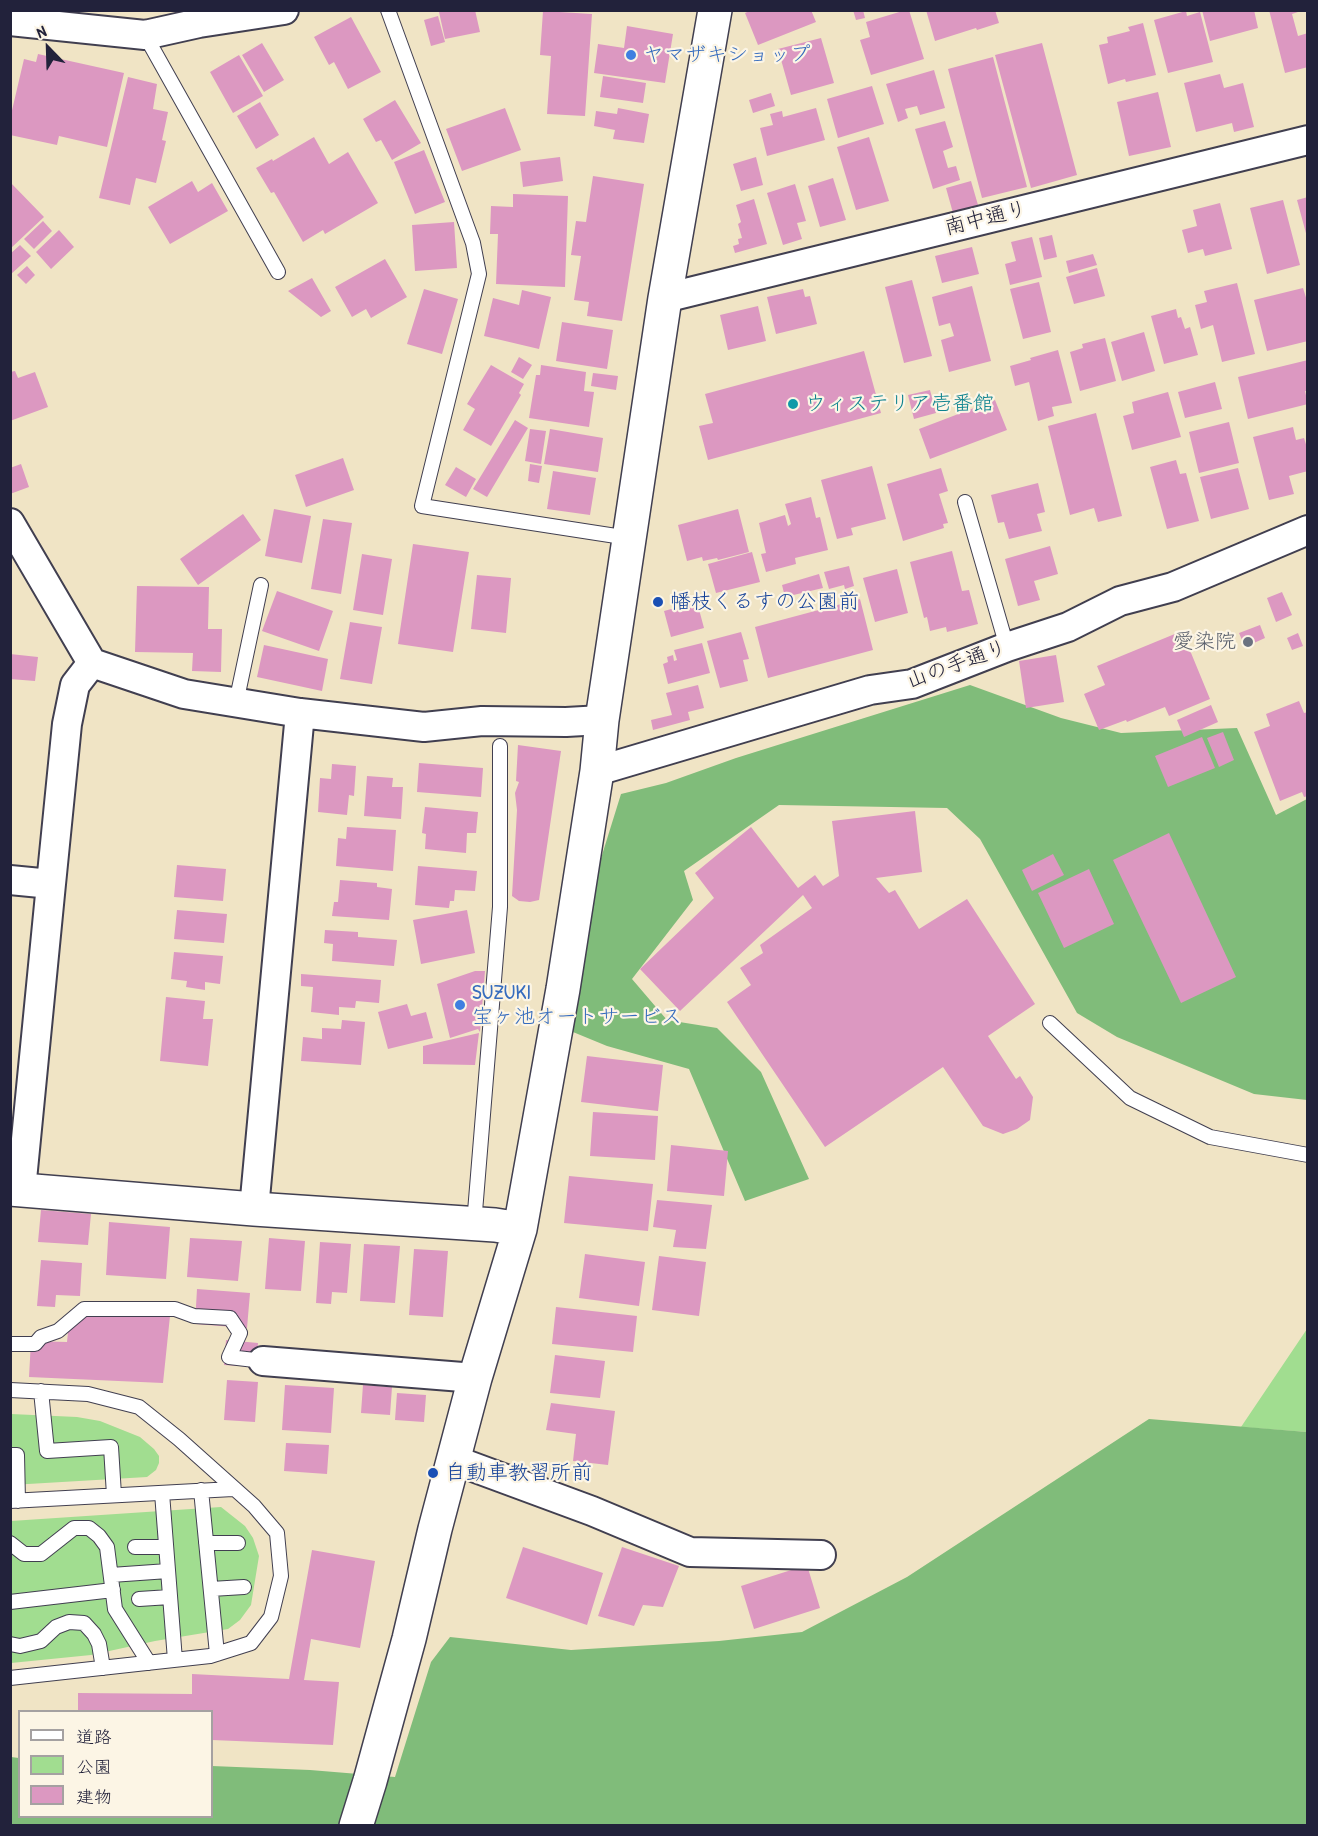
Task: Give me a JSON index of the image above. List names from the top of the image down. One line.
{"streets":{"street":["南中通り","山の手通り"]},"places":["ヤマザキショップ","ウィステリア壱番館","幡枝くるすの公園前","愛染院","SUZUKI 宝ヶ池オートサービス","自動車教習所前"],"legend":["道路","公園","建物"],"north":"top left"}
